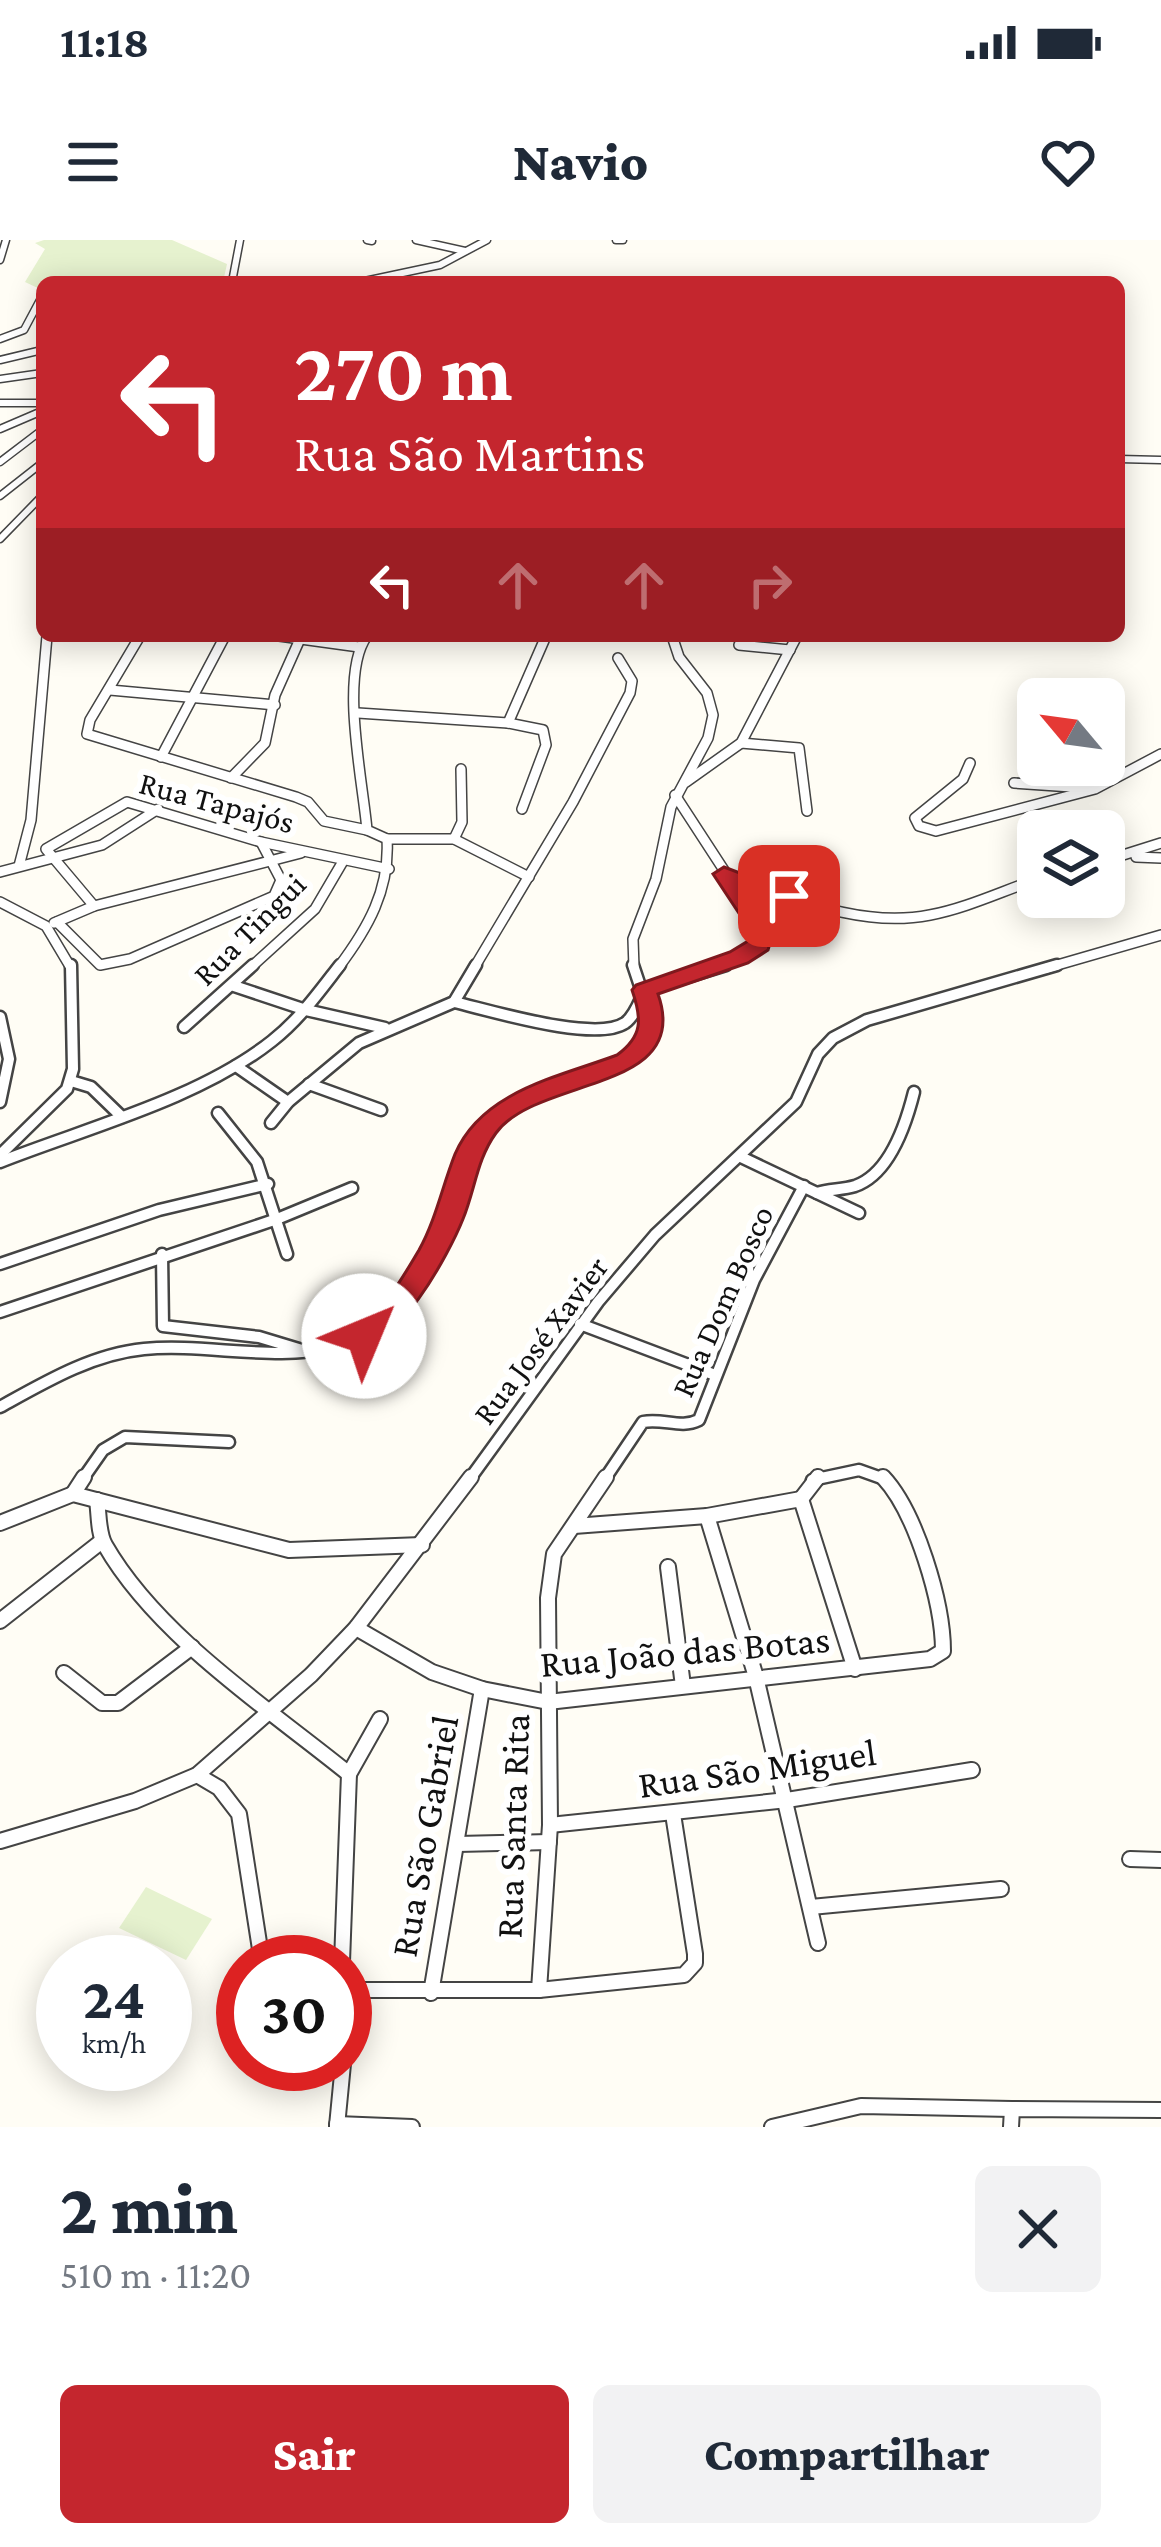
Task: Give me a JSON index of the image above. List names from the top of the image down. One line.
{"streets":{"street":["Rua Tapajós","Rua Tingui","Rua Dom Bosco","Rua José Xavier","Rua João das Botas","Rua São Miguel","Rua Santa Rita","Rua São Gabriel"]},"crossings":[["Rua Tapajós","Rua Tingui"],["Rua Dom Bosco","Rua Santa Rita"],["Rua José Xavier","Rua João das Botas"],["Rua João das Botas","Rua Santa Rita"],["Rua João das Botas","Rua São Gabriel"],["Rua São Miguel","Rua Santa Rita"]],"north":"top left","page":{"status":"11:18","header":"Navio","turn":["270 m","Rua São Martins"],"speed":"24 km/h","limit":"30","heading":["2 min","510 m · 11:20"],"buttons":["Sair","Compartilhar"]}}
